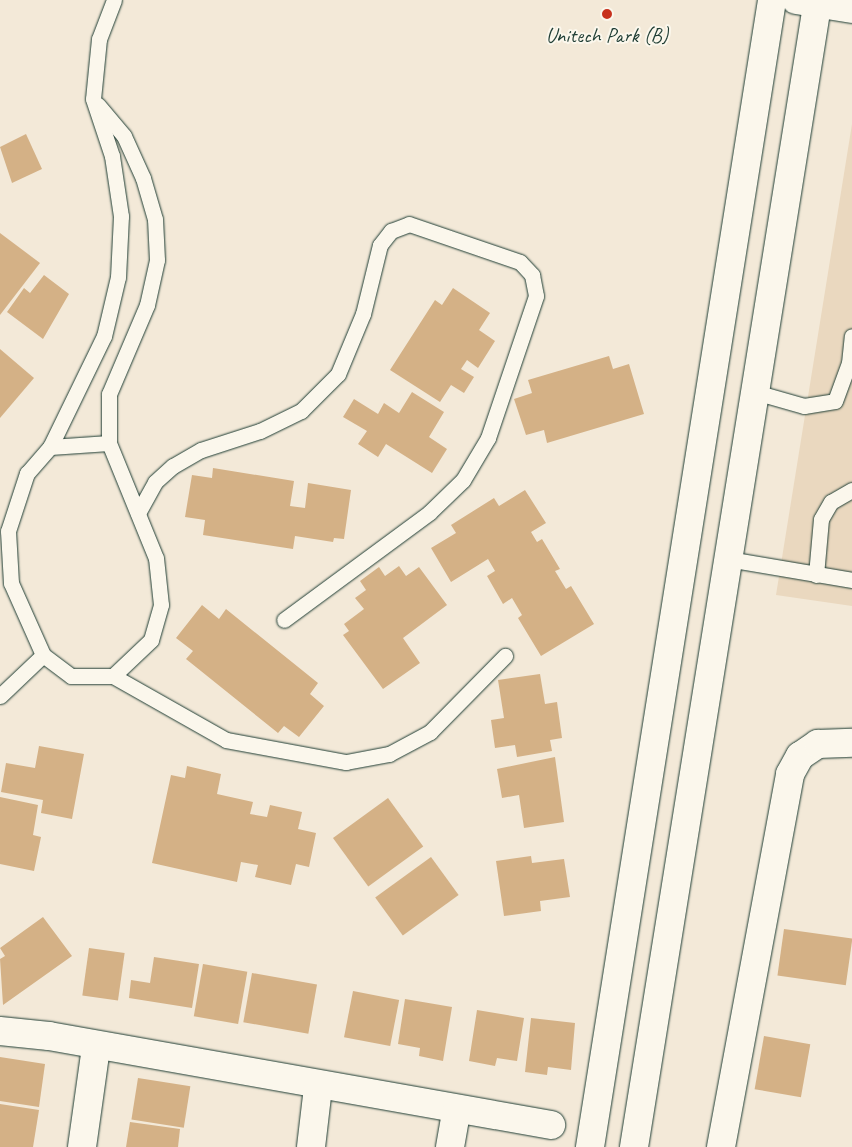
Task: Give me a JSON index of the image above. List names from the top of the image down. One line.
{"places":["Unitech Park (B)"]}
